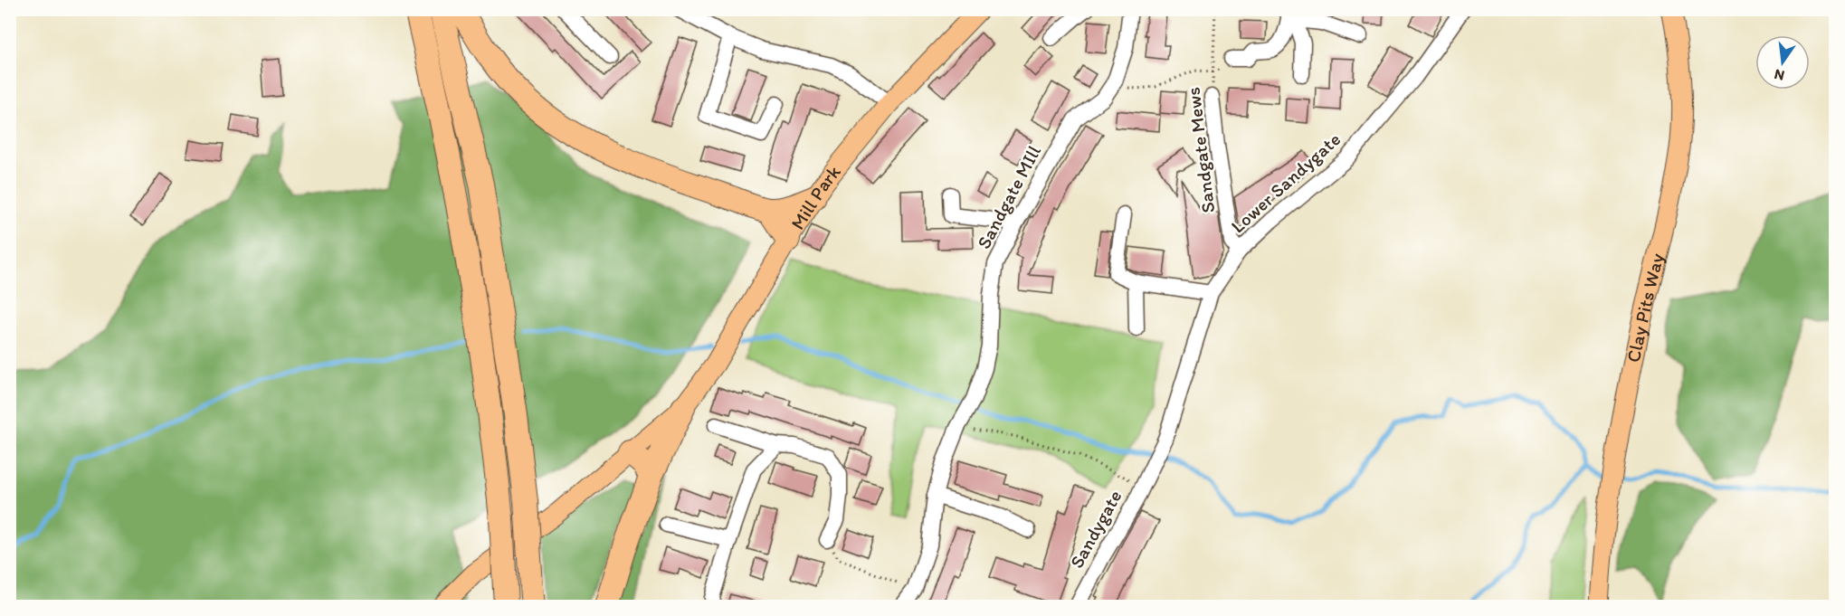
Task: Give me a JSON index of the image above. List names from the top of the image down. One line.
{"streets":{"main road":["Mill Park","Clay Pits Way"],"street":["Sandgate Mews","Lower Sandygate","Sandgate MIll","Sandygate"]},"crossings":[["Sandgate Mews","Lower Sandygate"],["Lower Sandygate","Sandygate"]],"north":"bottom"}
